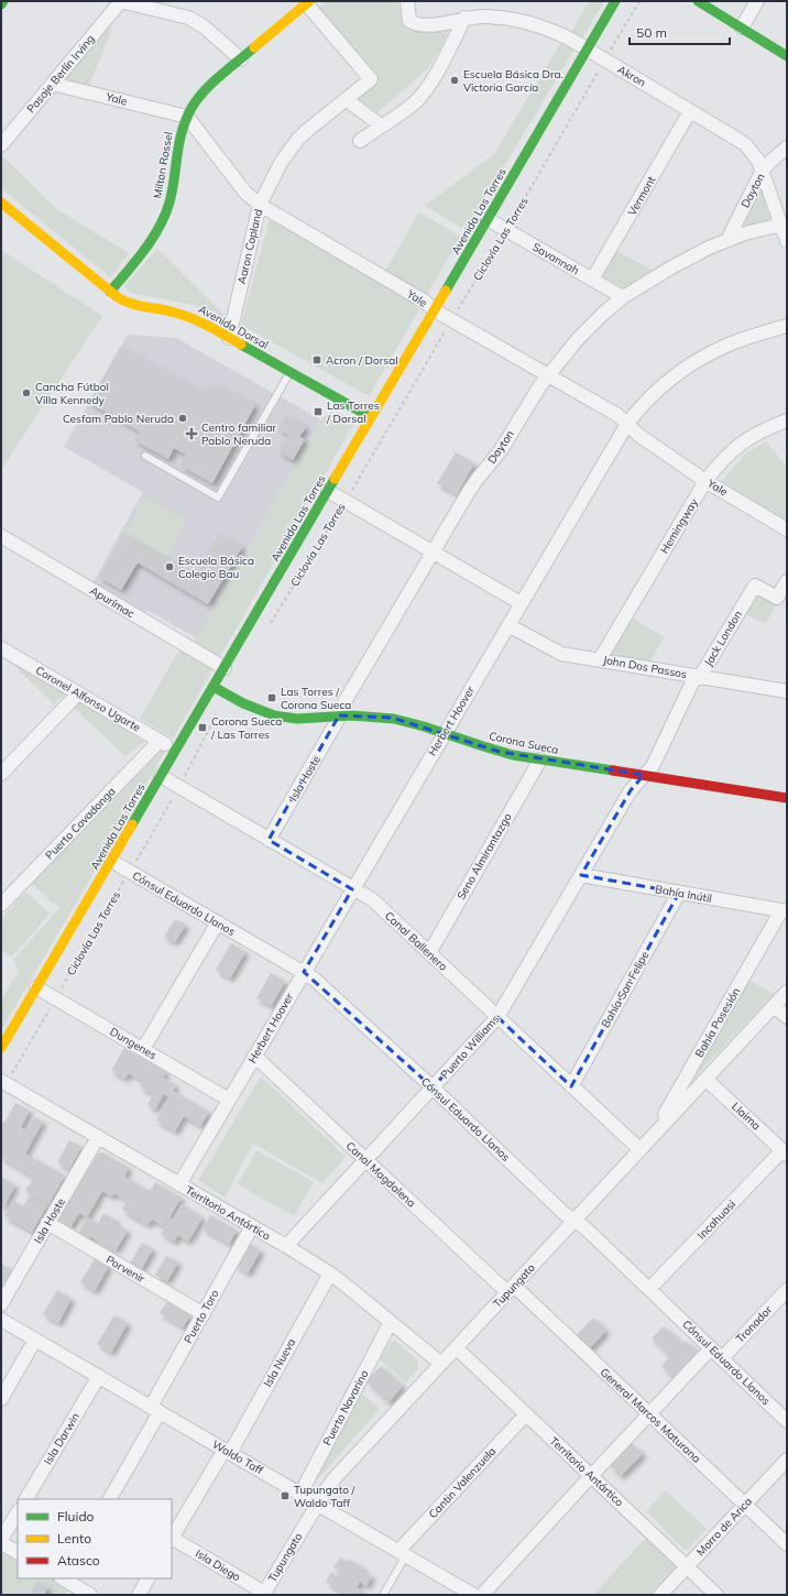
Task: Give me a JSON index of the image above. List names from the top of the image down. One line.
{"streets":{"street":["Pasaje Berlín Irving","Akron","Yale","Milton Rossel","Dayton","Vermont","Avenida Las Torres","Aaron Copland","Savannah","Avenida Dorsal","Hemingway","Apurímac","Jack London","John Dos Passos","Coronel Alfonso Ugarte","Herbert Hoover","Corona Sueca","Isla Hoste","Puerto Covadonga","Seno Almirantazgo","Bahía Inútil","Cónsul Eduardo Llanos","Canal Ballenero","Bahía San Felipe","Bahía Posesión","Dungenes","Puerto Williams","Llaima","Canal Magdalena","Territorio Antártico","Incahuasi","Porvenir","Tupungato","Puerto Toro","Tronador","Isla Nueva","Puerto Navarino","General Marcos Maturana","Isla Darwin","Waldo Taff","Cantin Valenzuela","Morro de Arica","Isla Diego"],"path":["Ciclovía Las Torres"]},"crossings":[["Pasaje Berlín Irving","Yale"],["Akron","Dayton"],["Akron","Vermont"],["Akron","Avenida Las Torres"],["Akron","Ciclovía Las Torres"],["Yale","Milton Rossel"],["Yale","Dayton"],["Yale","Avenida Las Torres"],["Yale","Ciclovía Las Torres"],["Yale","Aaron Copland"],["Yale","Hemingway"],["Yale","Herbert Hoover"],["Milton Rossel","Avenida Dorsal"],["Dayton","Savannah"],["Dayton","Corona Sueca"],["Dayton","Isla Hoste"],["Vermont","Savannah"],["Avenida Las Torres","Savannah"],["Avenida Las Torres","Avenida Dorsal"],["Avenida Las Torres","Apurímac"],["Avenida Las Torres","Coronel Alfonso Ugarte"],["Avenida Las Torres","Corona Sueca"],["Avenida Las Torres","Cónsul Eduardo Llanos"],["Avenida Las Torres","Canal Ballenero"],["Avenida Las Torres","Dungenes"],["Ciclovía Las Torres","Savannah"],["Ciclovía Las Torres","Cónsul Eduardo Llanos"],["Ciclovía Las Torres","Canal Ballenero"],["Ciclovía Las Torres","Dungenes"],["Ciclovía Las Torres","Territorio Antártico"],["Aaron Copland","Avenida Dorsal"],["Hemingway","John Dos Passos"],["Jack London","John Dos Passos"],["Jack London","Corona Sueca"],["Jack London","Puerto Williams"],["John Dos Passos","Herbert Hoover"],["Coronel Alfonso Ugarte","Puerto Covadonga"],["Herbert Hoover","Corona Sueca"],["Herbert Hoover","Cónsul Eduardo Llanos"],["Herbert Hoover","Canal Ballenero"],["Herbert Hoover","Dungenes"],["Herbert Hoover","Canal Magdalena"],["Herbert Hoover","Territorio Antártico"],["Corona Sueca","Isla Hoste"],["Corona Sueca","Seno Almirantazgo"],["Corona Sueca","Puerto Williams"],["Isla Hoste","Canal Ballenero"],["Isla Hoste","Territorio Antártico"],["Isla Hoste","Porvenir"],["Seno Almirantazgo","Canal Ballenero"],["Bahía Inútil","Bahía San Felipe"],["Bahía Inútil","Bahía Posesión"],["Bahía Inútil","Puerto Williams"],["Cónsul Eduardo Llanos","Puerto Williams"],["Cónsul Eduardo Llanos","Incahuasi"],["Cónsul Eduardo Llanos","Tupungato"],["Cónsul Eduardo Llanos","Tronador"],["Canal Ballenero","Bahía San Felipe"],["Canal Ballenero","Puerto Williams"],["Canal Ballenero","Tupungato"],["Bahía Posesión","Tupungato"],["Puerto Williams","Canal Magdalena"],["Puerto Williams","Territorio Antártico"],["Llaima","Incahuasi"],["Llaima","Tupungato"],["Canal Magdalena","Tupungato"],["Canal Magdalena","General Marcos Maturana"],["Territorio Antártico","Tupungato"],["Territorio Antártico","Puerto Toro"],["Territorio Antártico","Isla Nueva"],["Territorio Antártico","Puerto Navarino"],["Territorio Antártico","Cantin Valenzuela"],["Territorio Antártico","Morro de Arica"],["Porvenir","Puerto Toro"],["Tupungato","General Marcos Maturana"],["Tupungato","Waldo Taff"],["Tupungato","Isla Diego"],["Puerto Toro","Waldo Taff"],["Isla Nueva","Waldo Taff"],["Isla Nueva","Isla Diego"],["Puerto Navarino","Waldo Taff"],["General Marcos Maturana","Morro de Arica"],["Isla Darwin","Waldo Taff"],["Waldo Taff","Cantin Valenzuela"]],"places":{"other":["Escuela Básica Dra. Victoria García","Cancha Fútbol Villa Kennedy","Cesfam Pablo Neruda","Escuela Básica Colegio Bau"],"transit":["Acron / Dorsal","Las Torres / Dorsal","Las Torres / Corona Sueca","Corona Sueca / Las Torres","Tupungato / Waldo Taff"],"health":["Centro familiar Pablo Neruda"]},"legend":["Fluido","Lento","Atasco"],"scale_bar":"50 m"}
